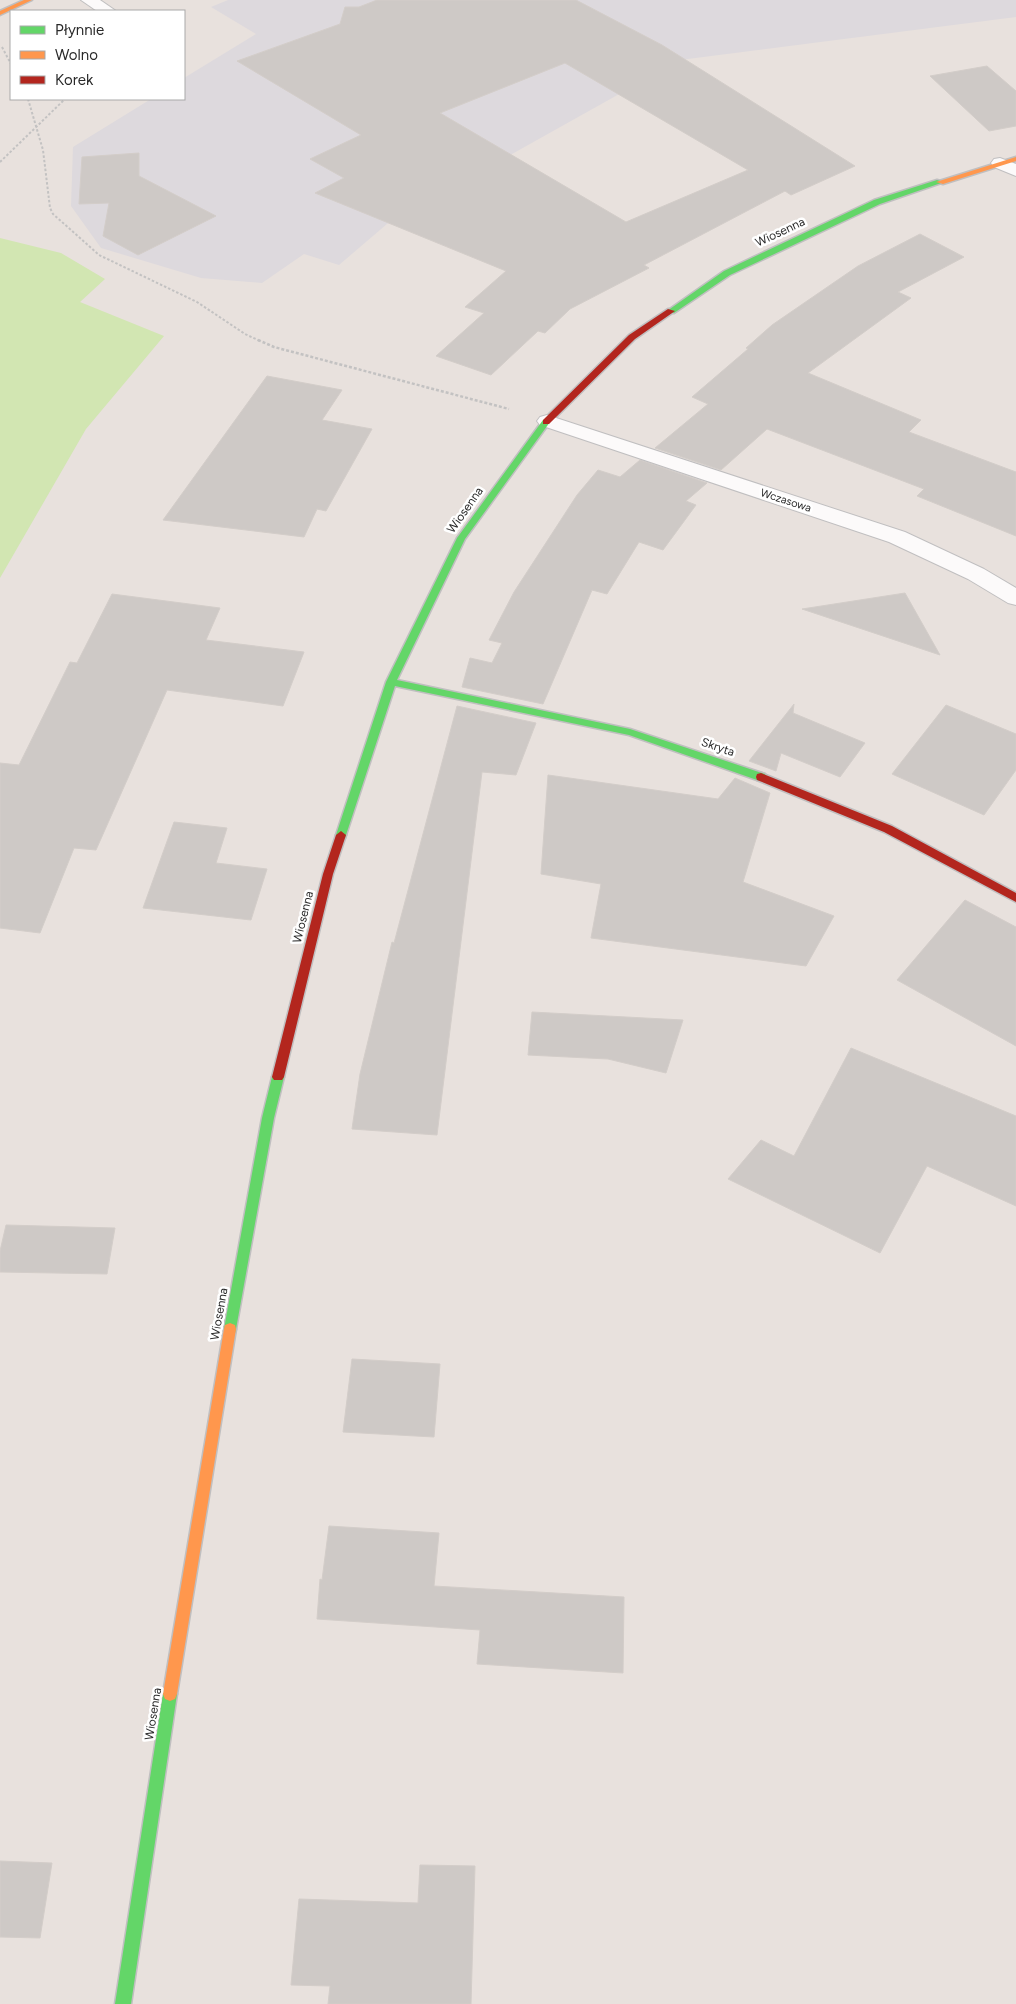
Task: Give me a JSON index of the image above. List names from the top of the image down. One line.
{"streets":{"street":["Wiosenna","Wczasowa","Skryta"]},"crossings":[["Wiosenna","Wczasowa"],["Wiosenna","Skryta"]],"legend":["Płynnie","Wolno","Korek"]}
